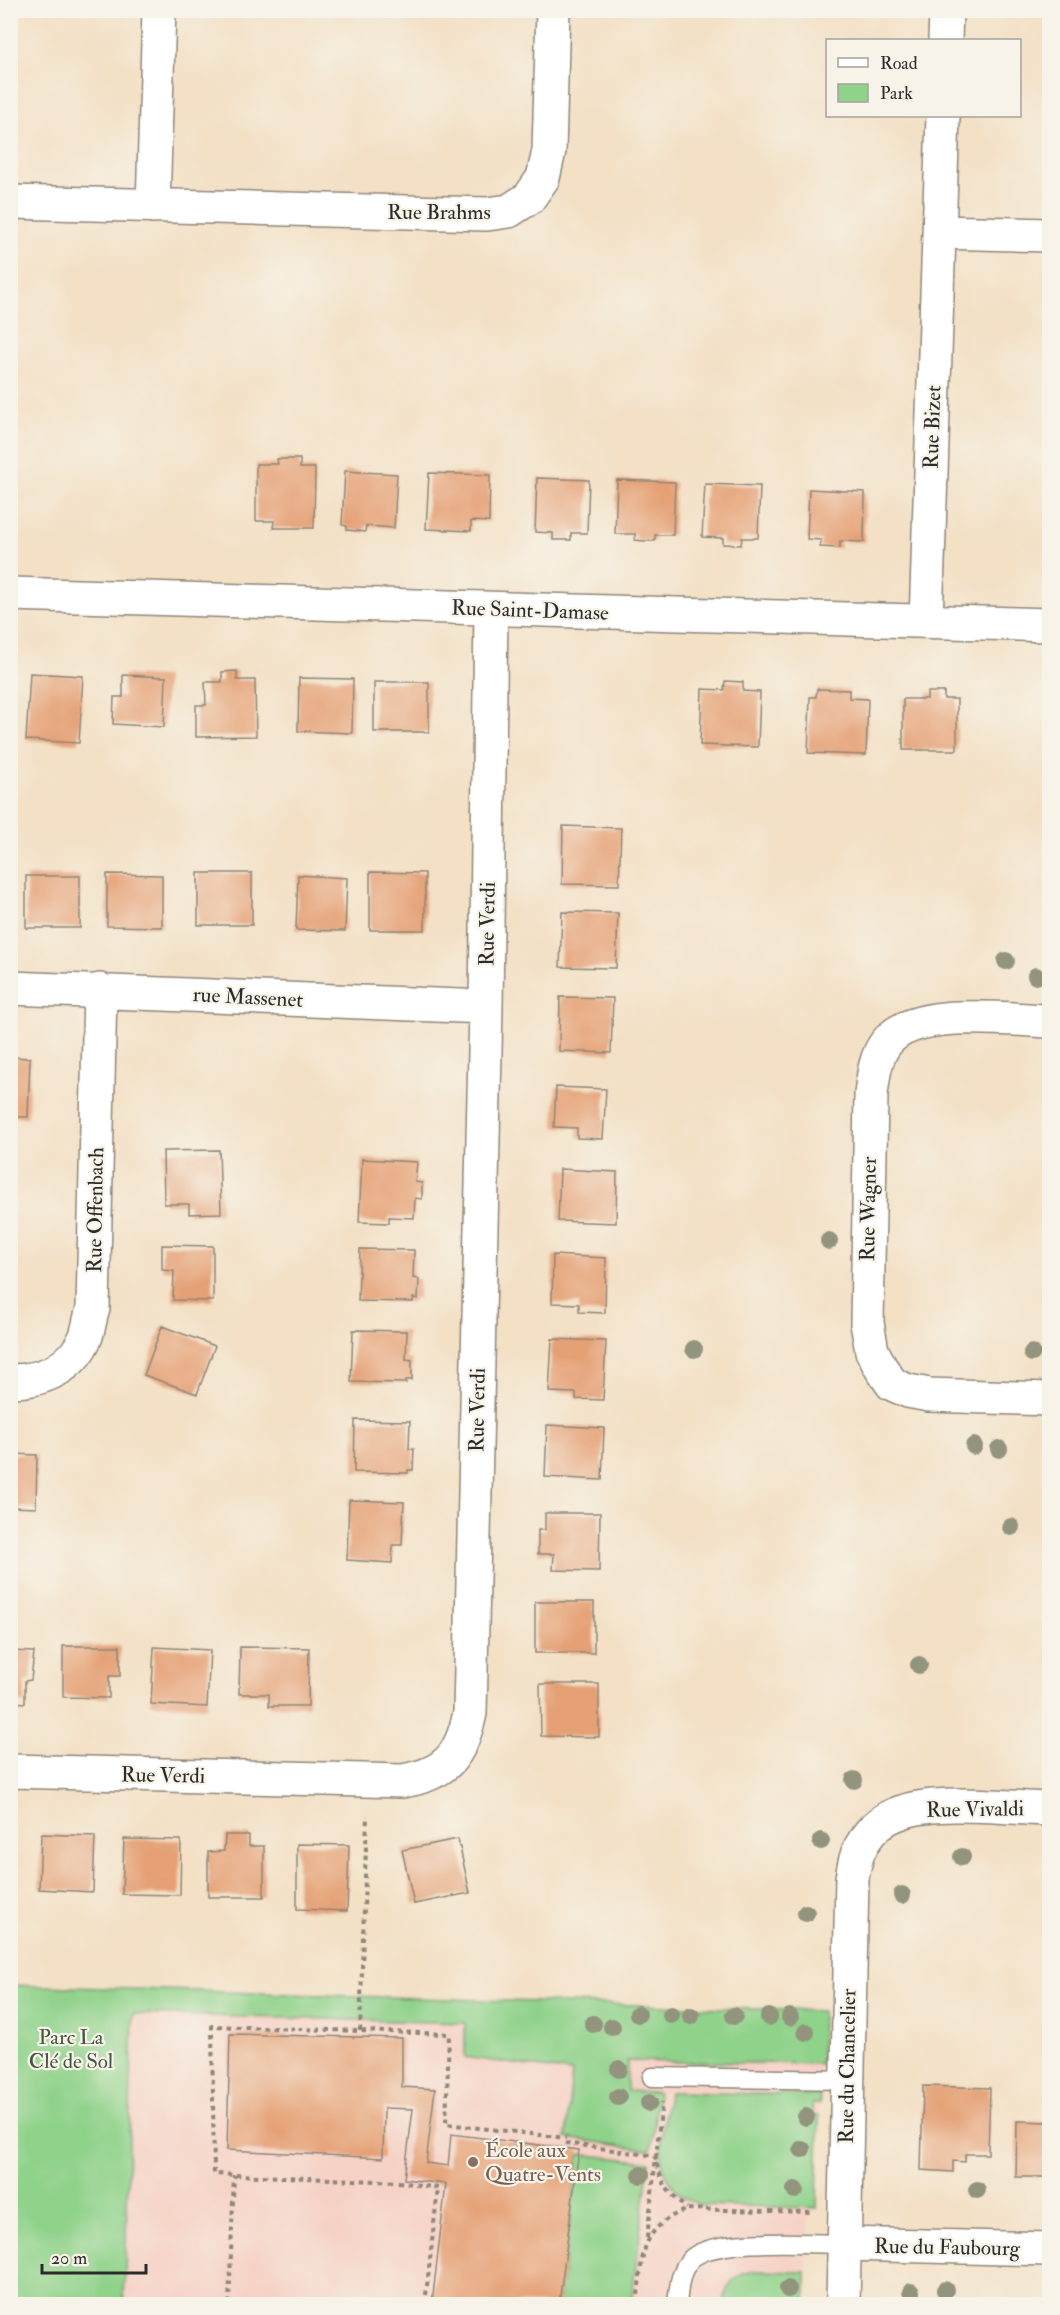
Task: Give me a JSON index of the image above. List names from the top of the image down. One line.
{"streets":{"street":["Rue Brahms","Rue Bizet","Rue Saint-Damase","Rue Verdi","rue Massenet","Rue Wagner","Rue Offenbach","Rue Vivaldi","Rue du Chancelier","Rue du Faubourg"]},"crossings":[["Rue Bizet","Rue Saint-Damase"],["Rue Saint-Damase","Rue Verdi"],["Rue Verdi","rue Massenet"],["rue Massenet","Rue Offenbach"],["Rue Vivaldi","Rue du Chancelier"],["Rue du Chancelier","Rue du Faubourg"]],"parks":["Parc La Clé de Sol"],"places":["École aux Quatre-Vents"],"legend":["Road","Park"],"scale_bar":"20 m"}
